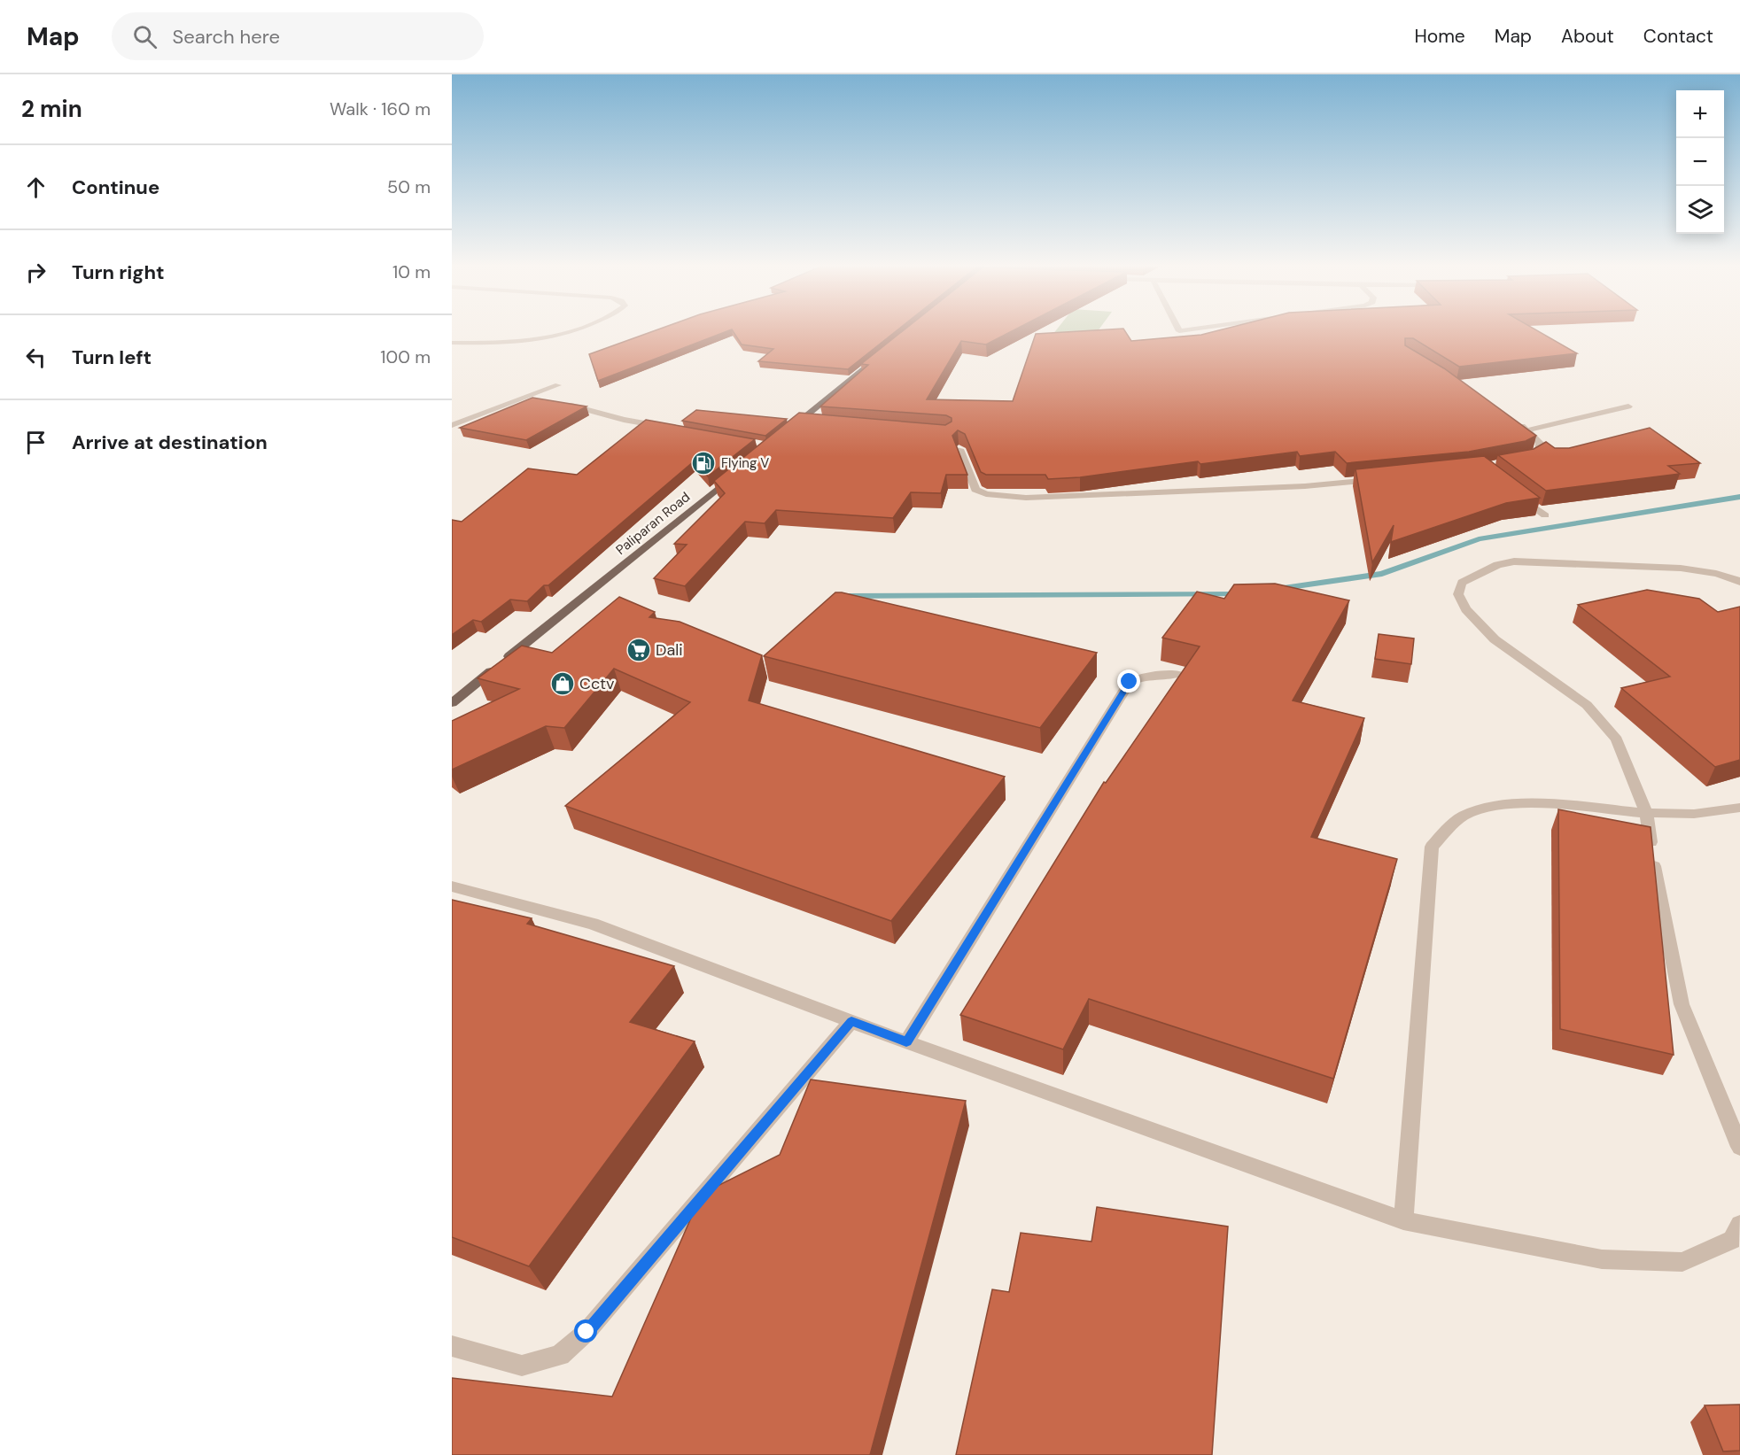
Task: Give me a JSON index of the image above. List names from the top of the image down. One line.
{"streets":{"main road":["Paliparan Road"]},"places":{"fuel station":["Flying V"],"supermarket":["Dali"],"shop":["Cctv"]},"page":{"header":"Map","search":"Search here","nav":["Home","Map","About","Contact"],"heading":["2 min","Walk · 160 m"],"map_buttons":["+","−"],"list":[["Continue","50 m"],["Turn right","10 m"],["Turn left","100 m"],"Arrive at destination"]}}
